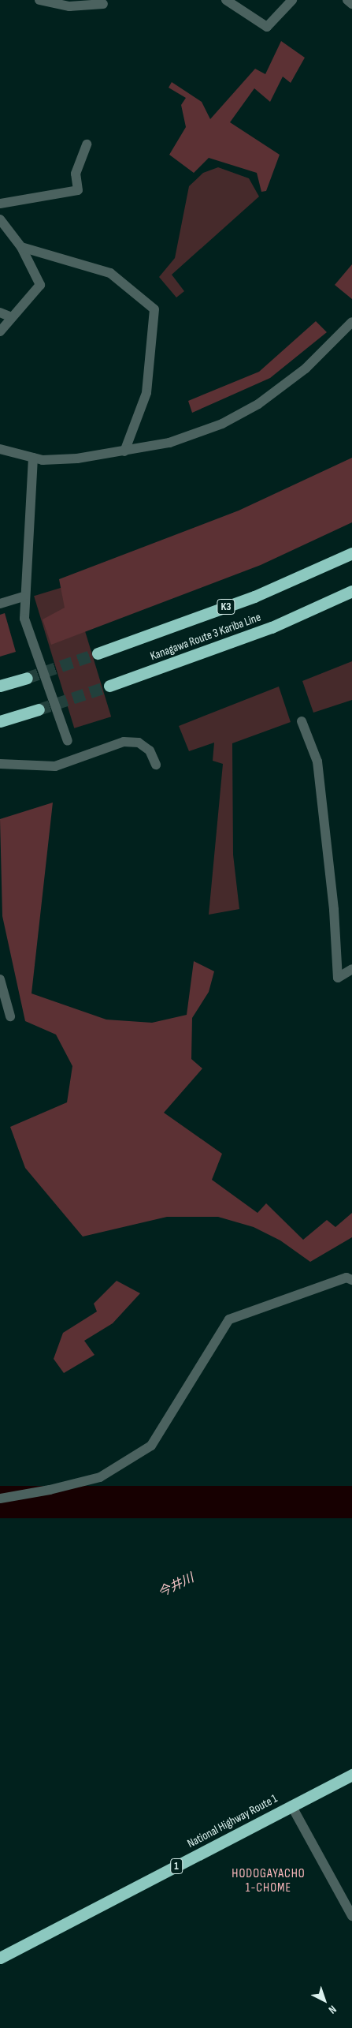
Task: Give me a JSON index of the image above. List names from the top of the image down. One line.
{"streets":{"highway":["K3","Kanagawa Route 3 Kariba Line","National Highway Route 1","1"]},"districts":["HODOGAYACHO 1-CHOME"],"water":["今井川"],"north":"bottom right"}
